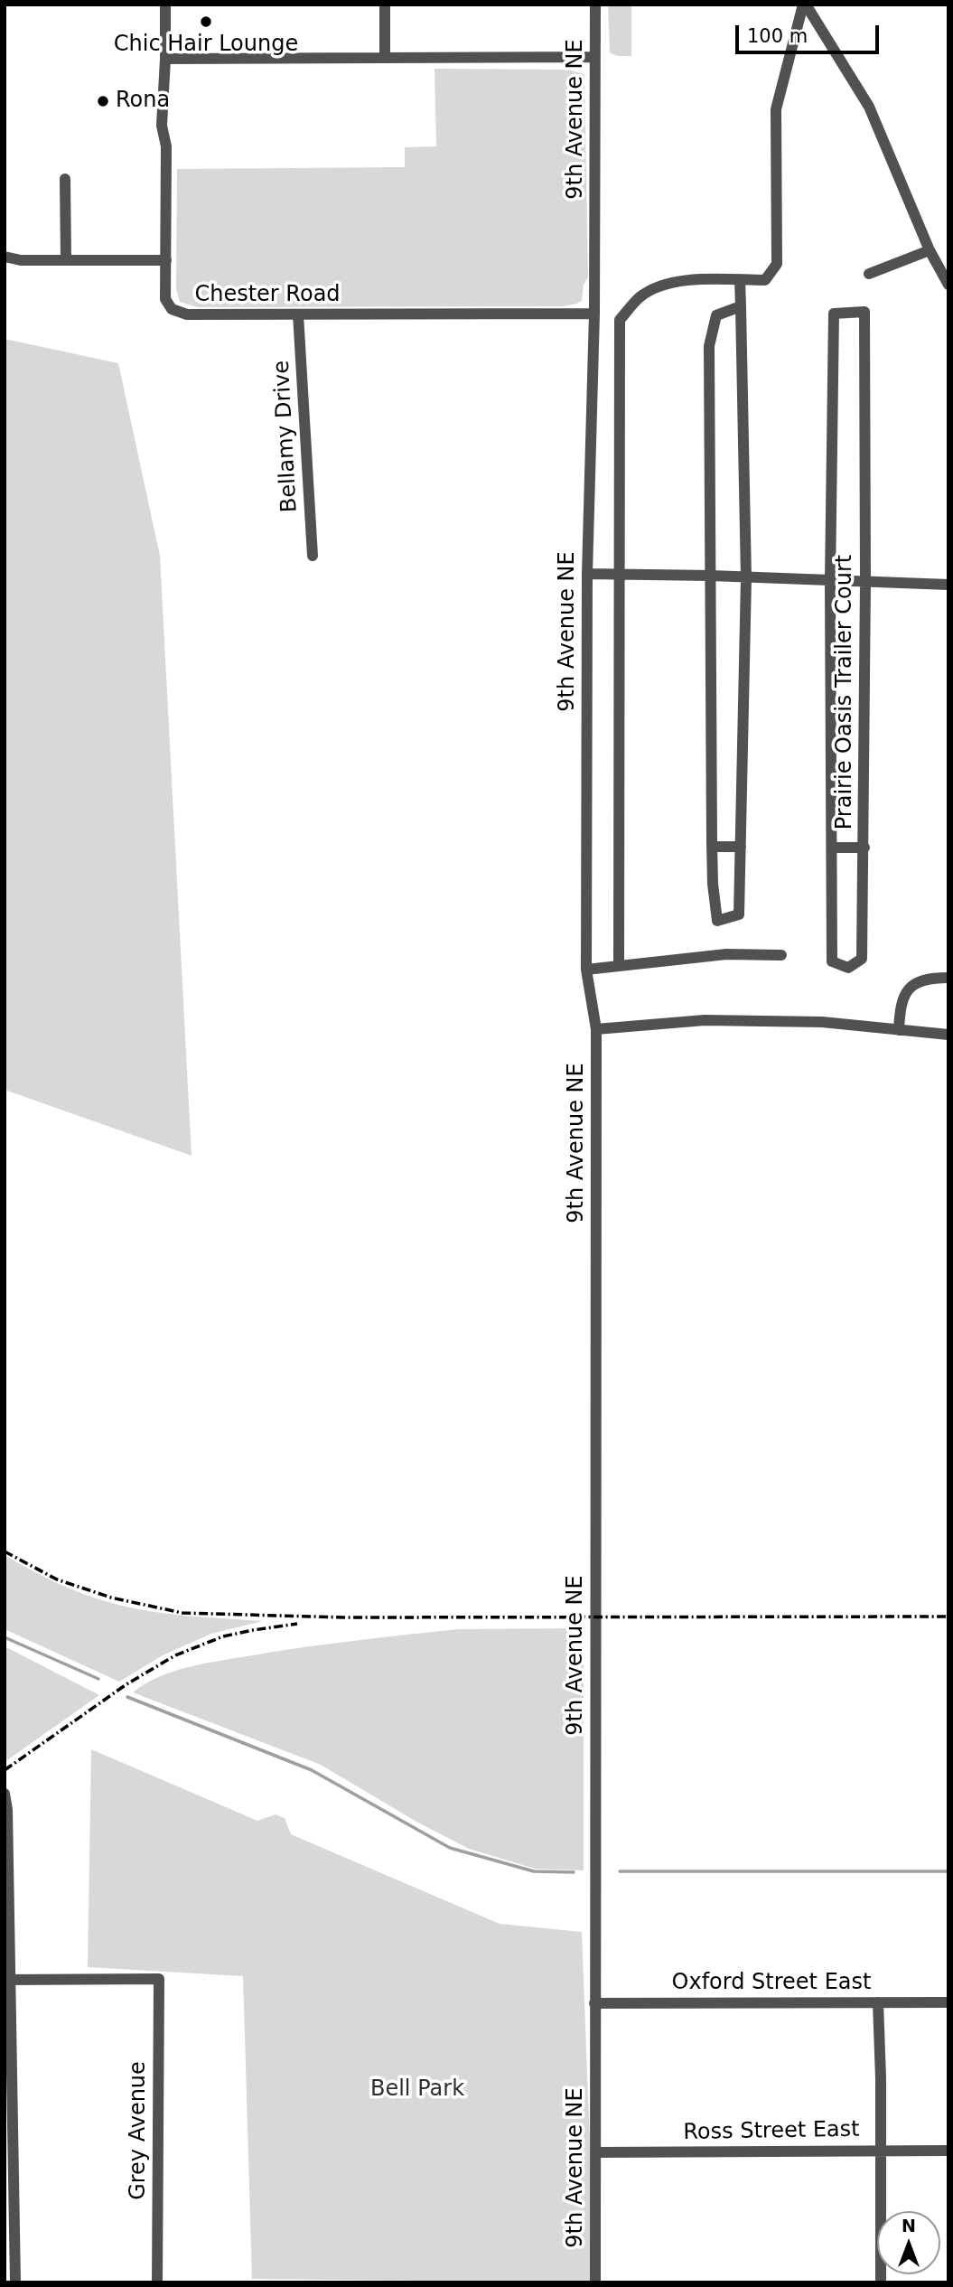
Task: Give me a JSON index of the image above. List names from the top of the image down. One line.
{"streets":{"street":["9th Avenue NE","Chester Road","Bellamy Drive","Prairie Oasis Trailer Court","Oxford Street East","Grey Avenue","Ross Street East"]},"crossings":[["9th Avenue NE","Chester Road"],["9th Avenue NE","Oxford Street East"],["9th Avenue NE","Ross Street East"],["Chester Road","Bellamy Drive"]],"parks":["Bell Park"],"places":["Chic Hair Lounge","Rona"],"scale_bar":"100 m","north":"top"}
